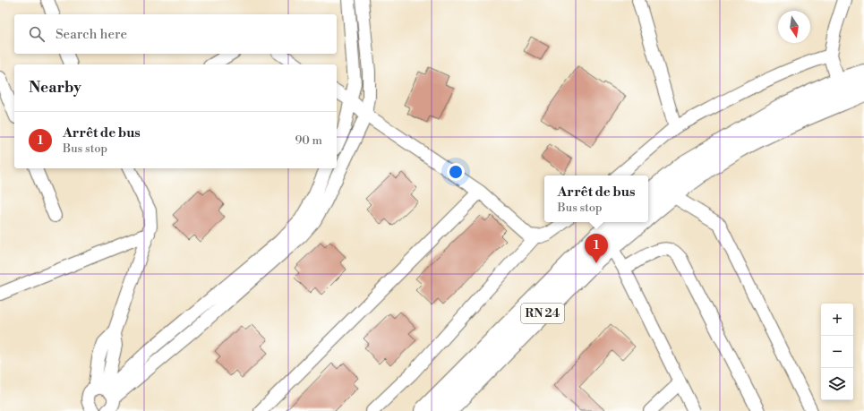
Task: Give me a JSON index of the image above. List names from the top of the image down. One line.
{"streets":{"highway":["RN 24"]},"north":"bottom","page":{"search":"Search here","heading":"Nearby","list":[{"mark":"1","name":"Arrêt de bus","note":"Bus stop","value":"90 m"}],"popup":["Arrêt de bus","Bus stop"],"pins":"1","map_buttons":["+","−"]}}
